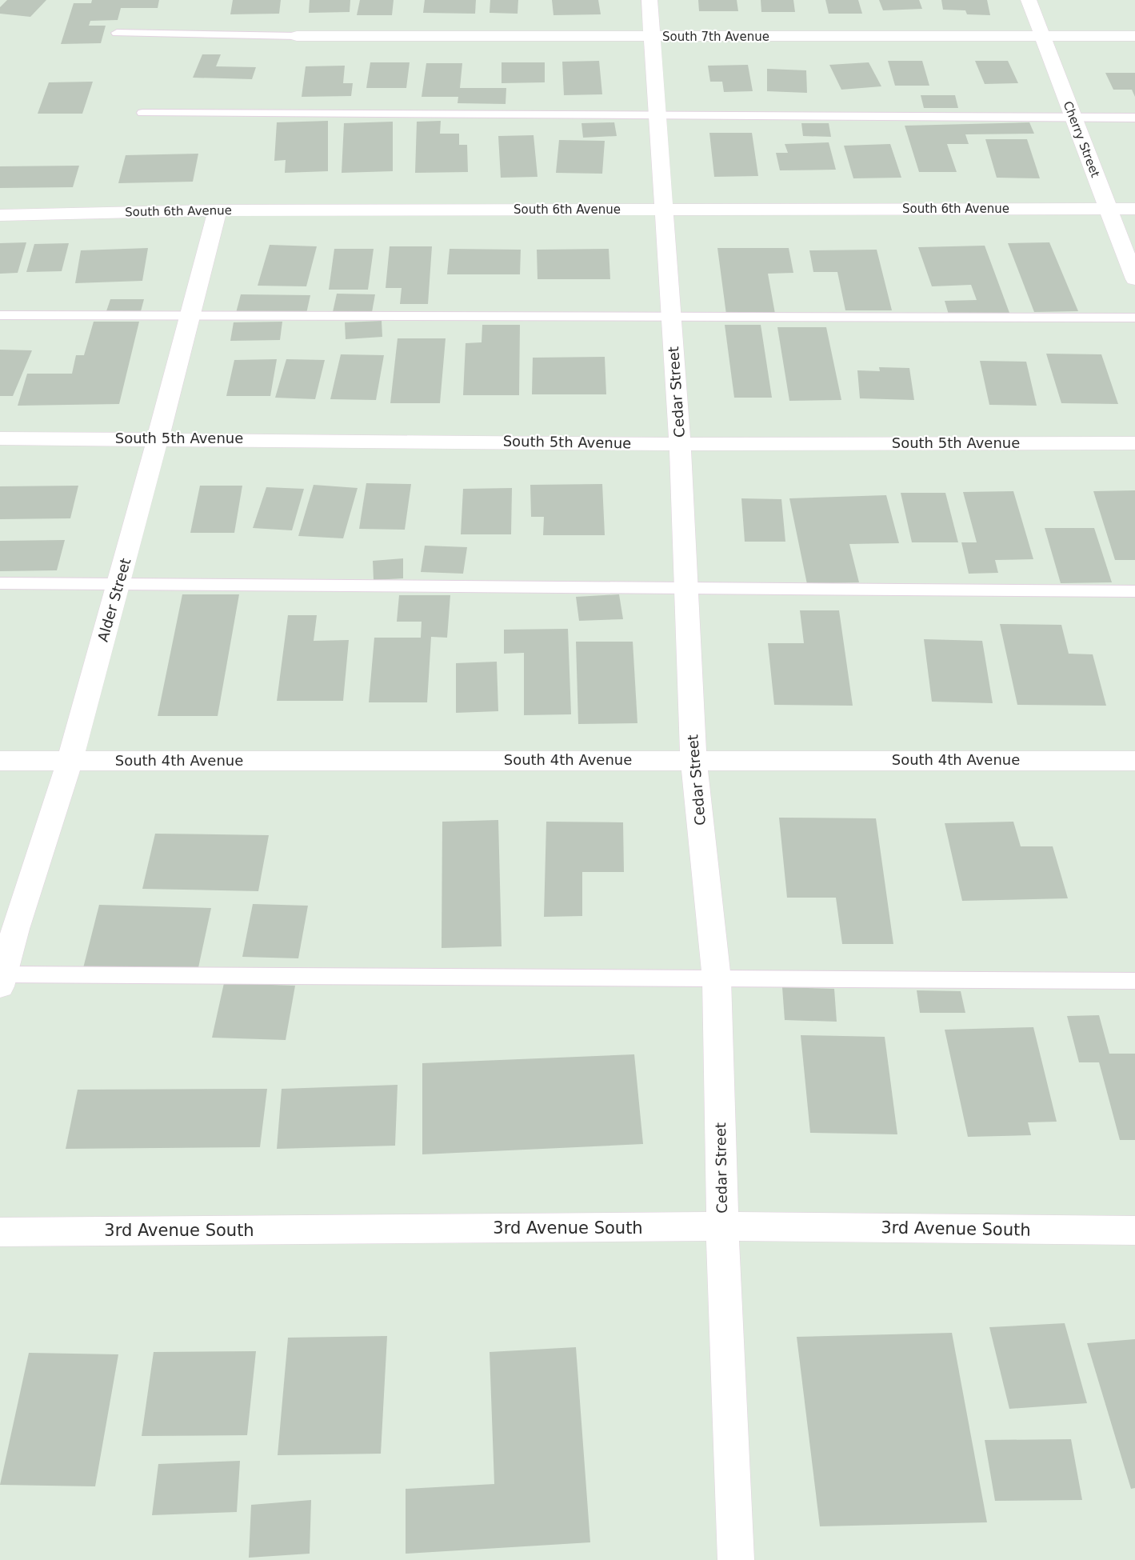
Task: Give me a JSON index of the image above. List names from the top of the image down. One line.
{"streets":{"street":["South 7th Avenue","Cherry Street","South 6th Avenue","Cedar Street","South 5th Avenue","Alder Street","South 4th Avenue","3rd Avenue South"]},"crossings":[["South 7th Avenue","Cherry Street"],["South 7th Avenue","Cedar Street"],["Cherry Street","South 6th Avenue"],["South 6th Avenue","Cedar Street"],["South 6th Avenue","Alder Street"],["Cedar Street","South 5th Avenue"],["Cedar Street","South 4th Avenue"],["Cedar Street","3rd Avenue South"],["South 5th Avenue","Alder Street"],["Alder Street","South 4th Avenue"]]}
